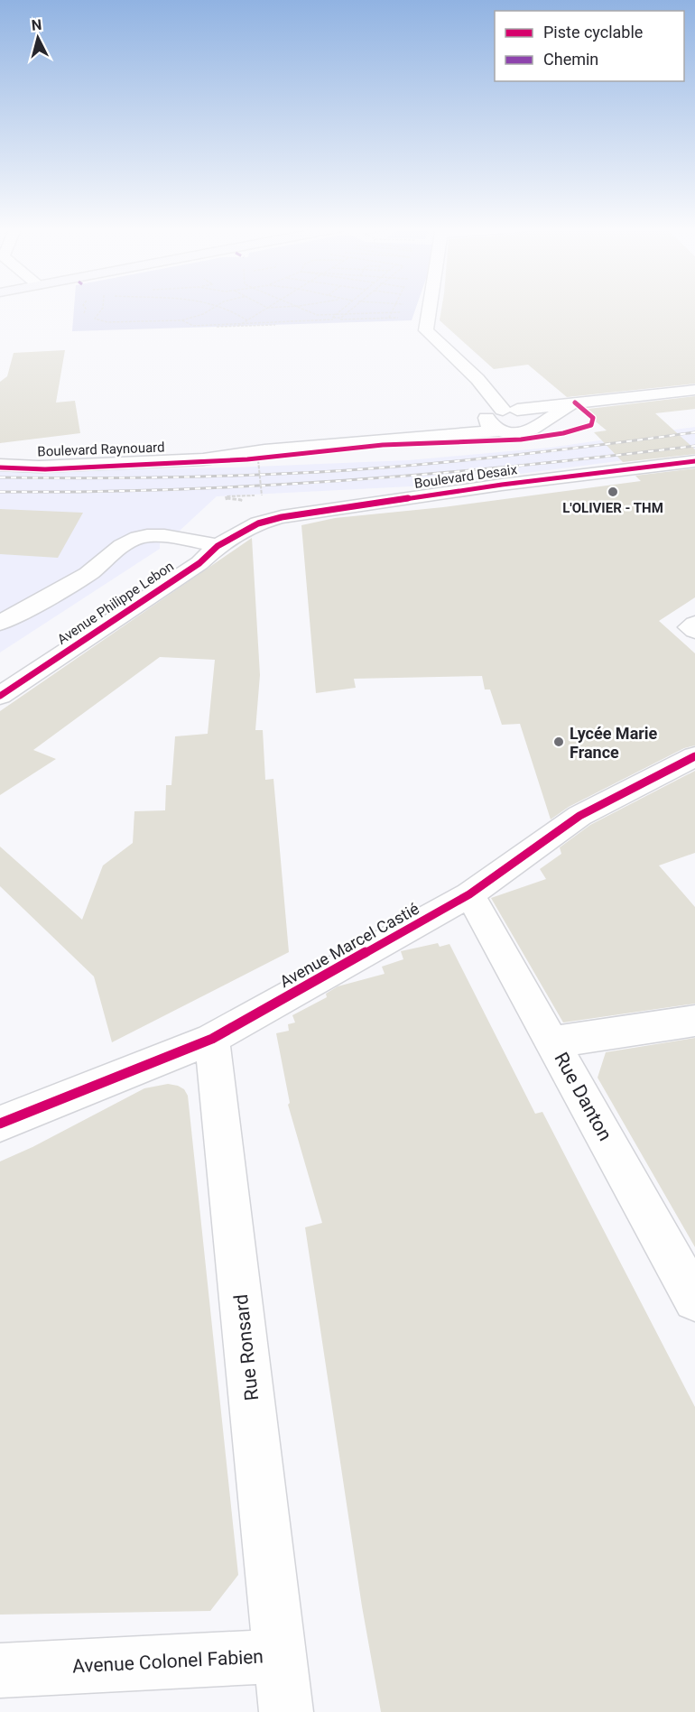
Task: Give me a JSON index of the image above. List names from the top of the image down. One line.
{"streets":{"street":["Boulevard Raynouard","Boulevard Desaix","Avenue Philippe Lebon","Avenue Marcel Castié","Rue Danton","Rue Ronsard","Avenue Colonel Fabien"]},"crossings":[["Boulevard Desaix","Avenue Philippe Lebon"],["Avenue Marcel Castié","Rue Danton"],["Avenue Marcel Castié","Rue Ronsard"],["Rue Ronsard","Avenue Colonel Fabien"]],"places":["L'OLIVIER - THM","Lycée Marie France"],"legend":["Piste cyclable","Chemin"],"north":"top"}
